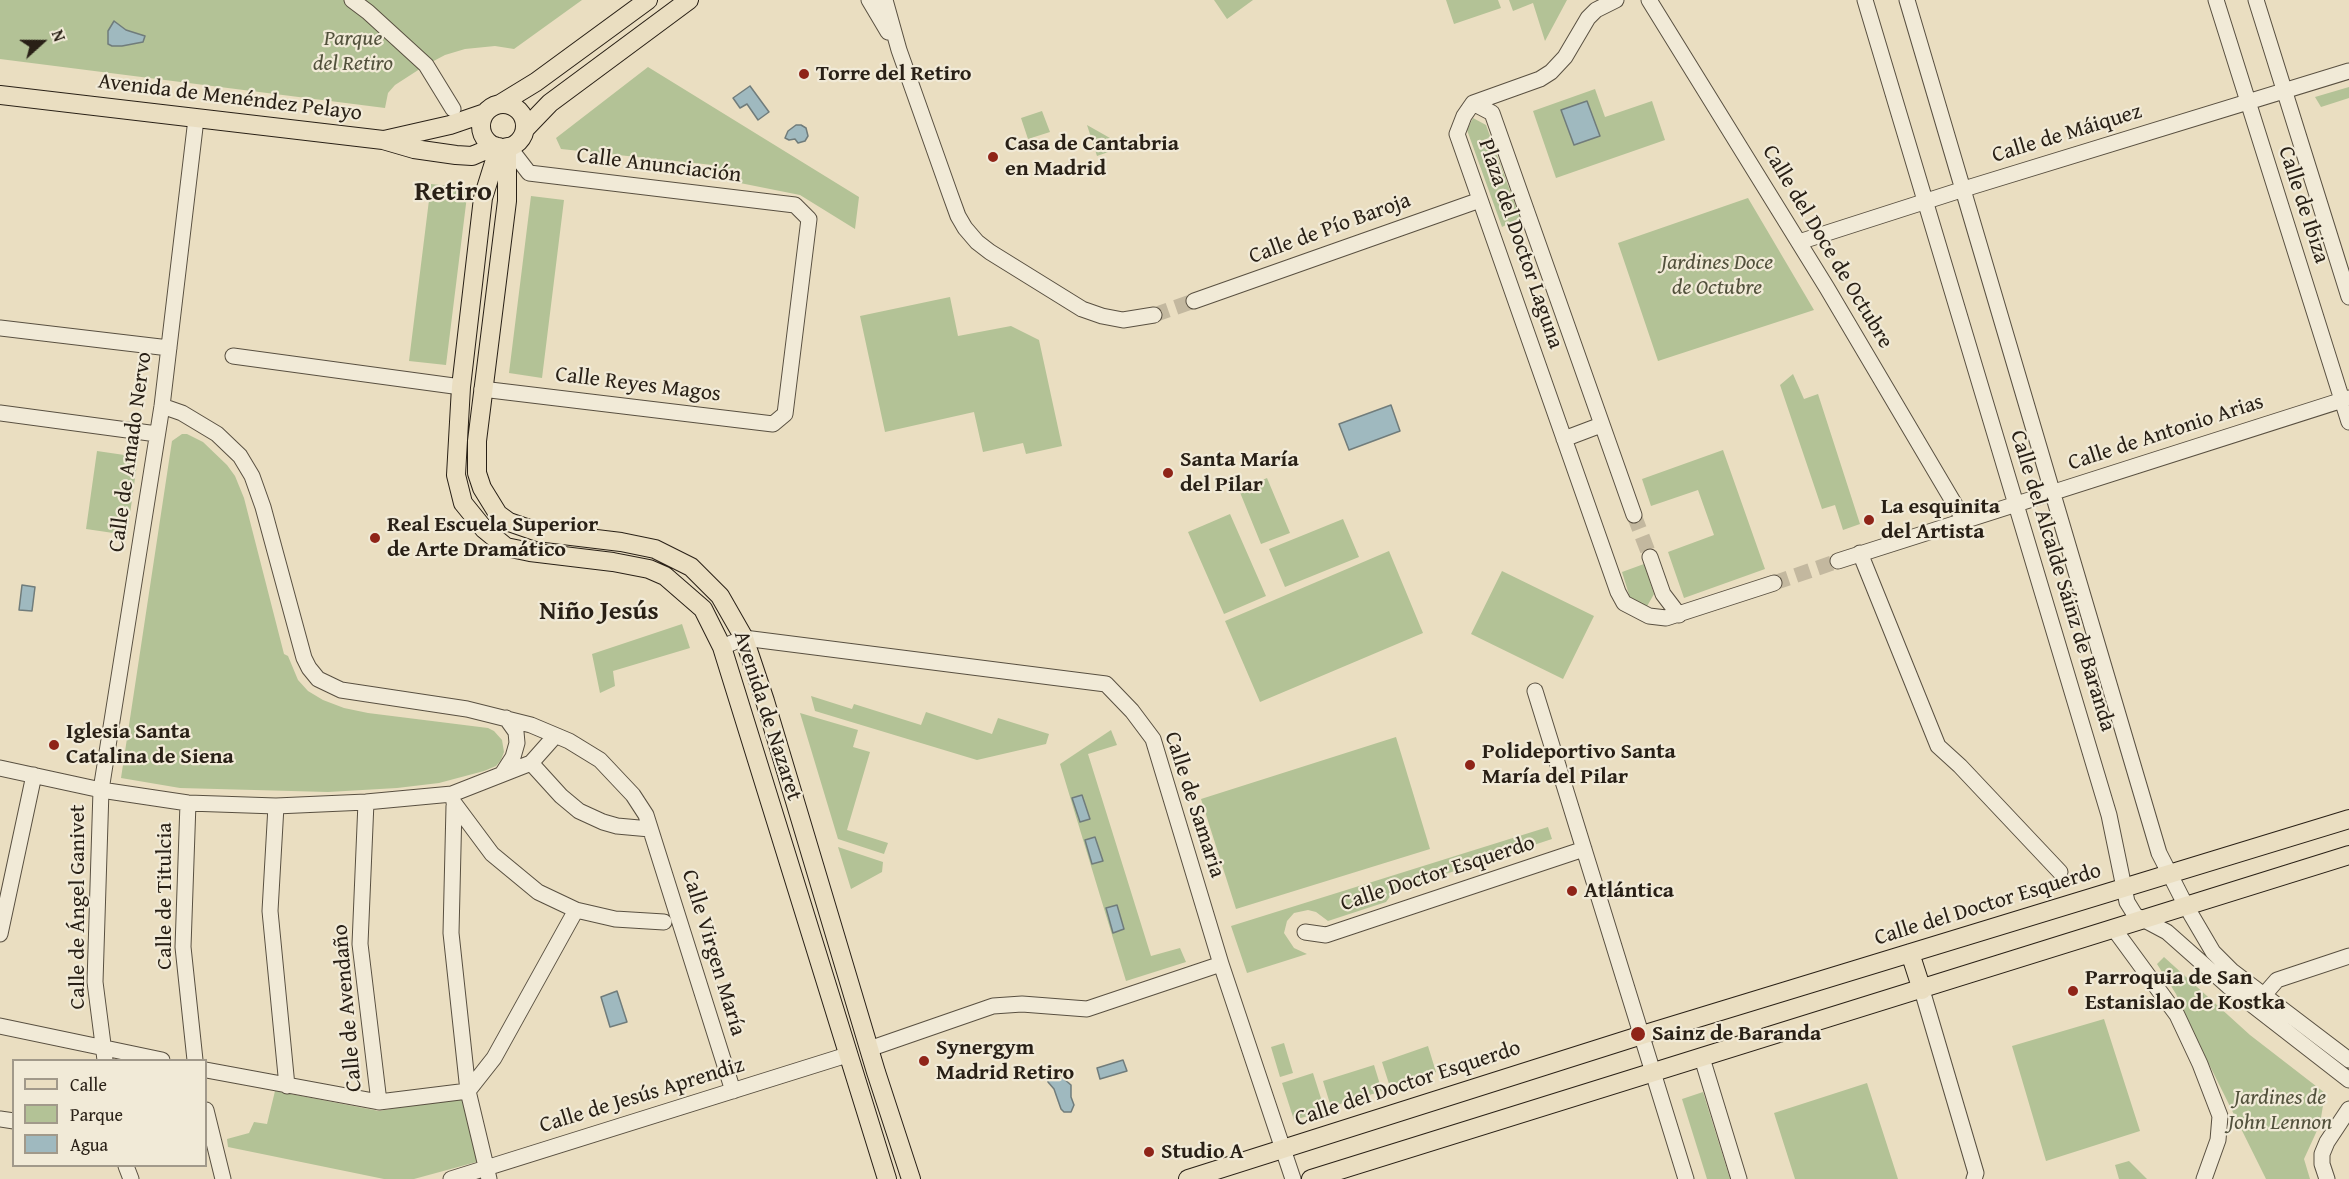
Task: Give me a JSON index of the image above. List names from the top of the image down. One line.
{"streets":{"main road":["Avenida de Menéndez Pelayo","Avenida de Nazaret","Calle del Doctor Esquerdo"],"street":["Calle de Máiquez","Calle Anunciación","Calle de Ibiza","Calle de Pío Baroja","Plaza del Doctor Laguna","Calle del Doce de Octubre","Calle Reyes Magos","Calle de Antonio Arias","Calle de Amado Nervo","Calle del Alcalde Sáinz de Baranda","Calle de Samaria","Calle Doctor Esquerdo","Calle de Titulcia","Calle de Ángel Ganivet","Calle Virgen María","Calle de Avendaño","Calle de Jesús Aprendiz"]},"crossings":[["Avenida de Menéndez Pelayo","Calle Anunciación"],["Avenida de Menéndez Pelayo","Calle de Amado Nervo"],["Avenida de Menéndez Pelayo","Avenida de Nazaret"],["Calle de Máiquez","Calle de Ibiza"],["Calle de Máiquez","Calle del Doce de Octubre"],["Calle de Máiquez","Calle del Alcalde Sáinz de Baranda"],["Calle Anunciación","Calle Reyes Magos"],["Calle Anunciación","Avenida de Nazaret"],["Calle de Ibiza","Calle de Antonio Arias"],["Calle de Pío Baroja","Plaza del Doctor Laguna"],["Calle del Doce de Octubre","Calle de Antonio Arias"],["Calle Reyes Magos","Avenida de Nazaret"],["Calle de Antonio Arias","Calle del Alcalde Sáinz de Baranda"],["Calle de Amado Nervo","Calle de Ángel Ganivet"],["Calle de Amado Nervo","Calle Virgen María"],["Calle del Alcalde Sáinz de Baranda","Calle del Doctor Esquerdo"],["Avenida de Nazaret","Calle de Samaria"],["Avenida de Nazaret","Calle de Jesús Aprendiz"],["Calle de Samaria","Calle del Doctor Esquerdo"],["Calle de Samaria","Calle de Jesús Aprendiz"],["Calle Virgen María","Calle de Jesús Aprendiz"]],"districts":["Retiro","Niño Jesús"],"parks":["Parque del Retiro","Jardines Doce de Octubre","Jardines de John Lennon"],"places":["Torre del Retiro","Casa de Cantabria en Madrid","Santa María del Pilar","La esquinita del Artista","Real Escuela Superior de Arte Dramático","Iglesia Santa Catalina de Siena","Polideportivo Santa María del Pilar","Atlántica","Parroquia de San Estanislao de Kostka","Sainz de Baranda","Synergym Madrid Retiro","Studio A"],"legend":["Calle","Parque","Agua"],"north":"right"}
